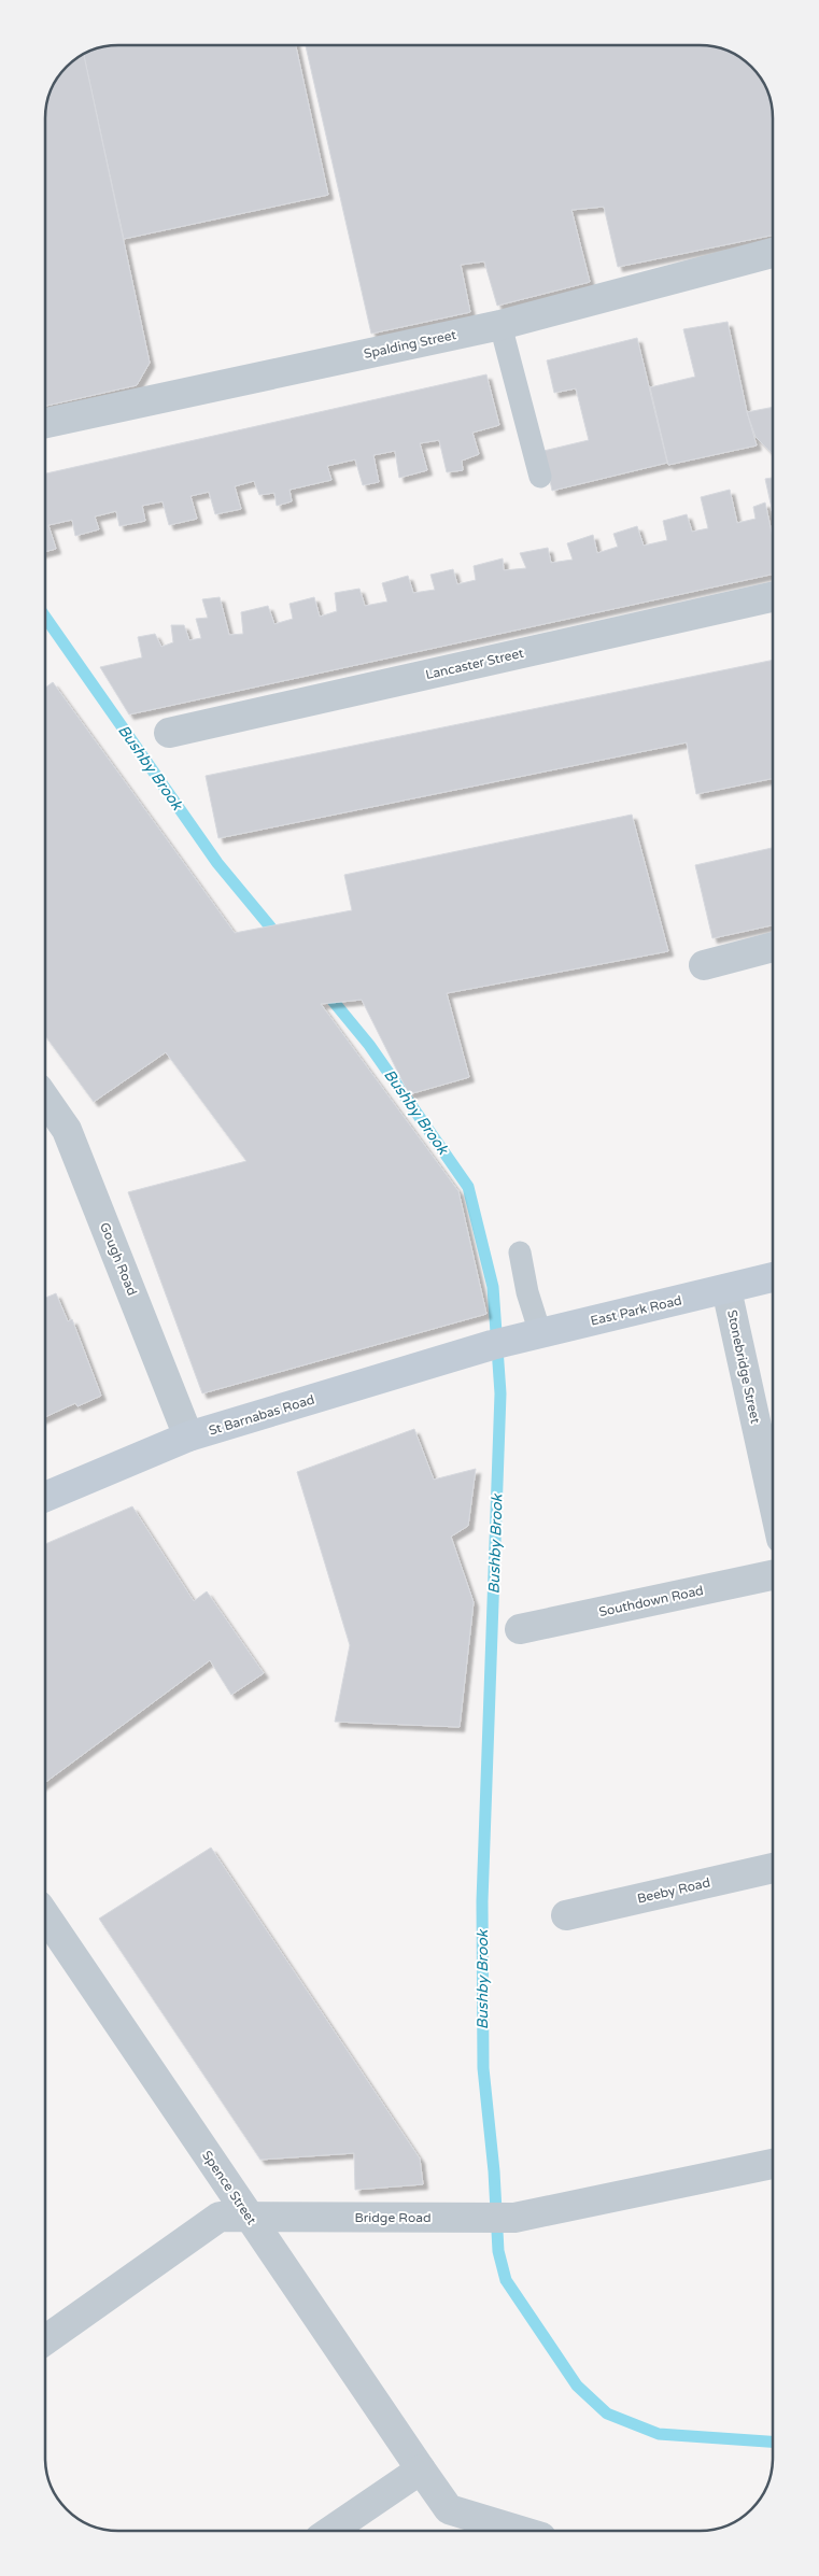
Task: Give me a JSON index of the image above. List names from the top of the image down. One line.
{"streets":{"main road":["East Park Road","St Barnabas Road"],"street":["Spalding Street","Lancaster Street","Gough Road","Stonebridge Street","Southdown Road","Beeby Road","Spence Street","Bridge Road"]},"crossings":[["Gough Road","St Barnabas Road"],["East Park Road","Stonebridge Street"],["East Park Road","St Barnabas Road"],["Spence Street","Bridge Road"]],"water":["Bushby Brook"]}
